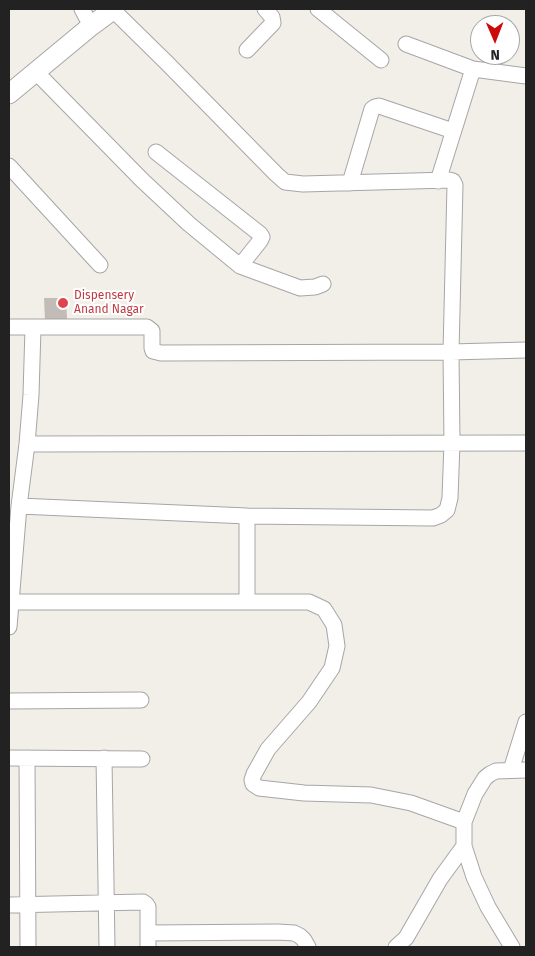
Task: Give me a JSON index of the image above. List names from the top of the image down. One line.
{"places":["Dispensery Anand Nagar"],"north":"bottom"}
